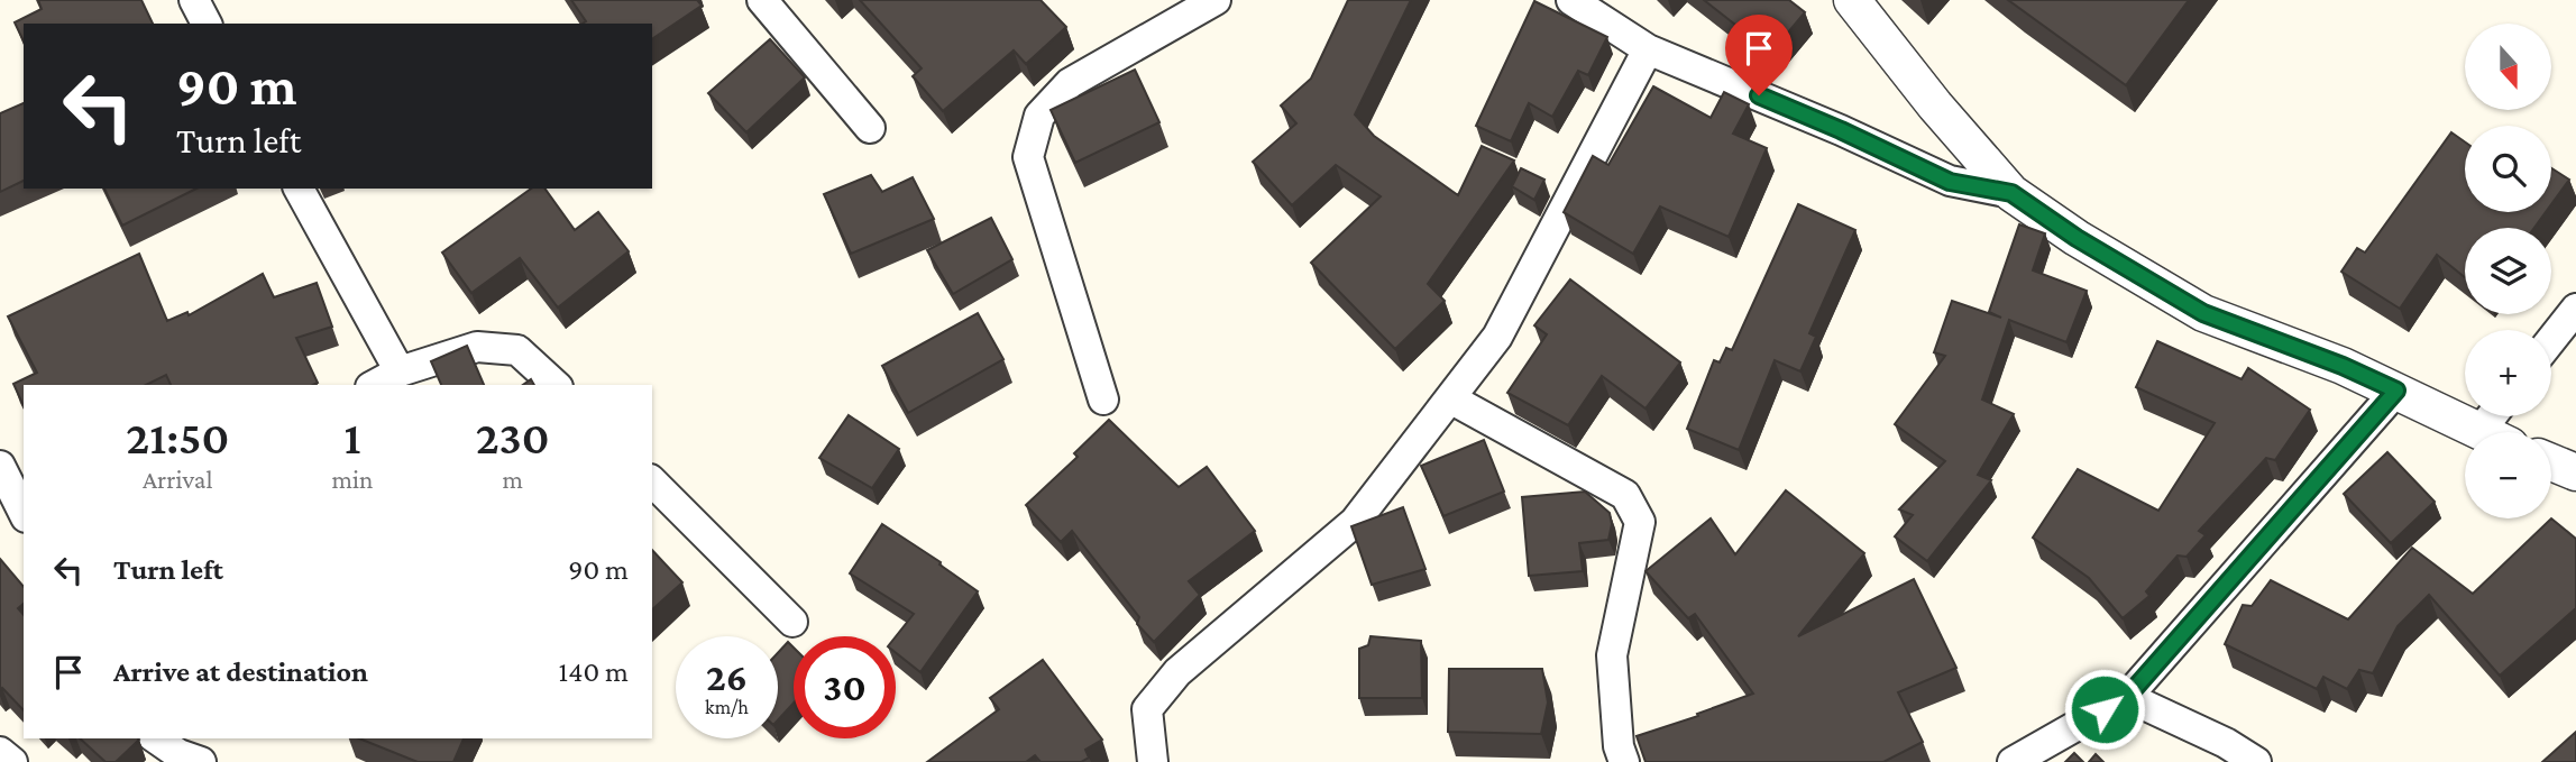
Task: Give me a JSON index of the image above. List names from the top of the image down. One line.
{"north":"bottom","page":{"map_buttons":["+","−"],"turn":["90 m","Turn left"],"eta":["21:50","Arrival","1","min","230","m"],"list":[{"name":"Turn left","value":"90 m"},{"name":"Arrive at destination","value":"140 m"}],"speed":"26 km/h","limit":"30"}}
